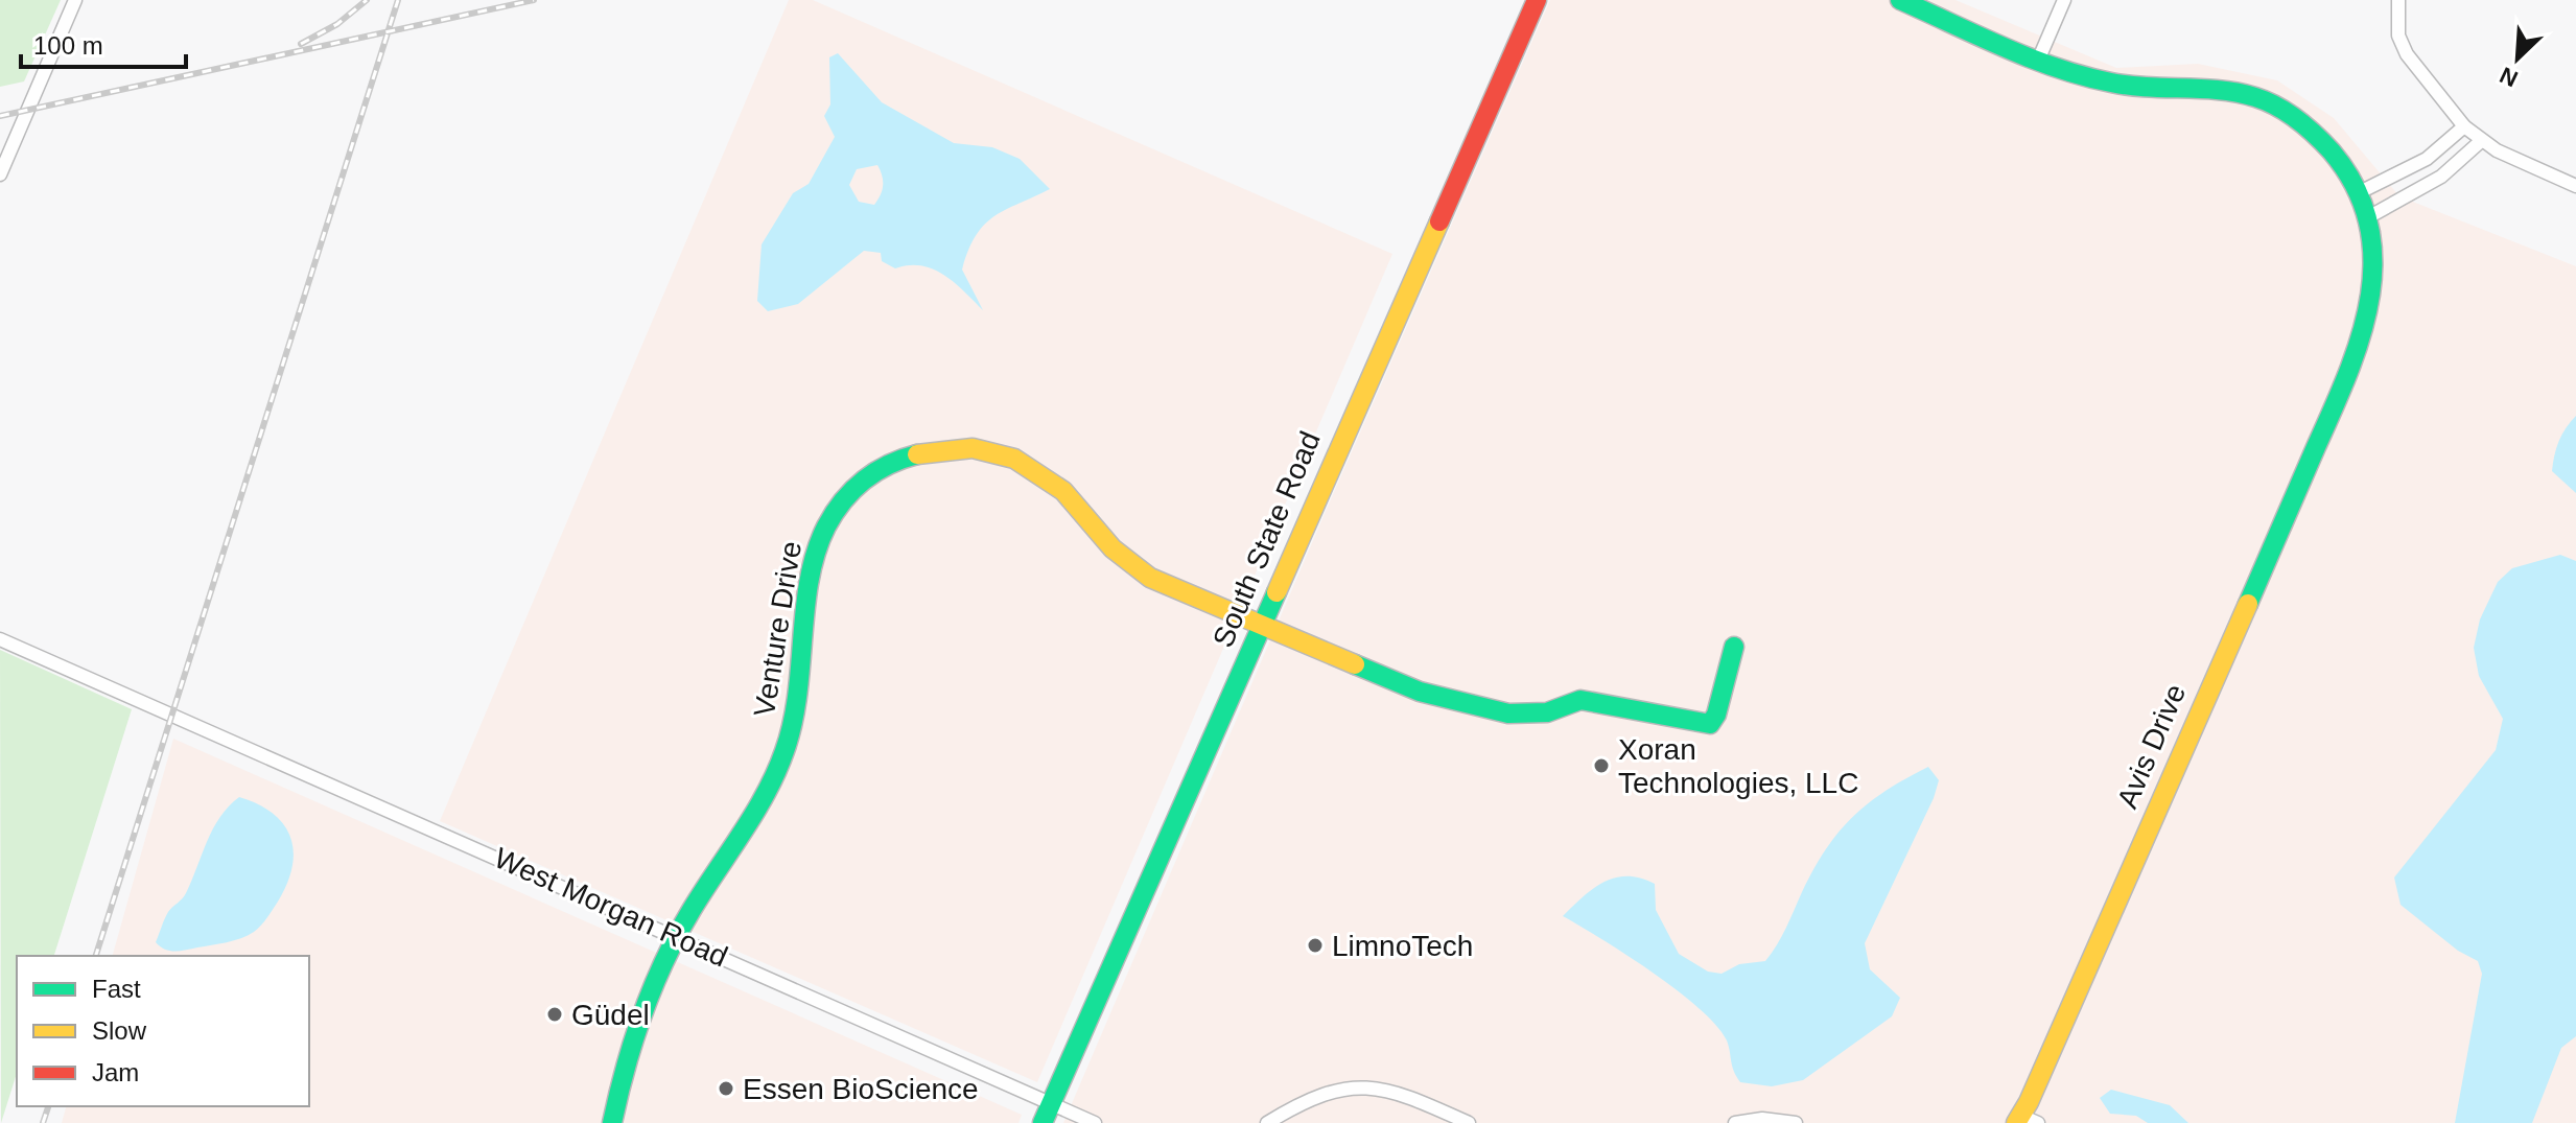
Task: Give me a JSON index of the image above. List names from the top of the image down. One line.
{"streets":{"street":["South State Road","Venture Drive","Avis Drive","West Morgan Road"]},"crossings":[["South State Road","Venture Drive"],["South State Road","West Morgan Road"],["Venture Drive","West Morgan Road"]],"places":["Xoran Technologies, LLC","LimnoTech","Güdel","Essen BioScience"],"legend":["Fast","Slow","Jam"],"scale_bar":"100 m","north":"bottom left"}
